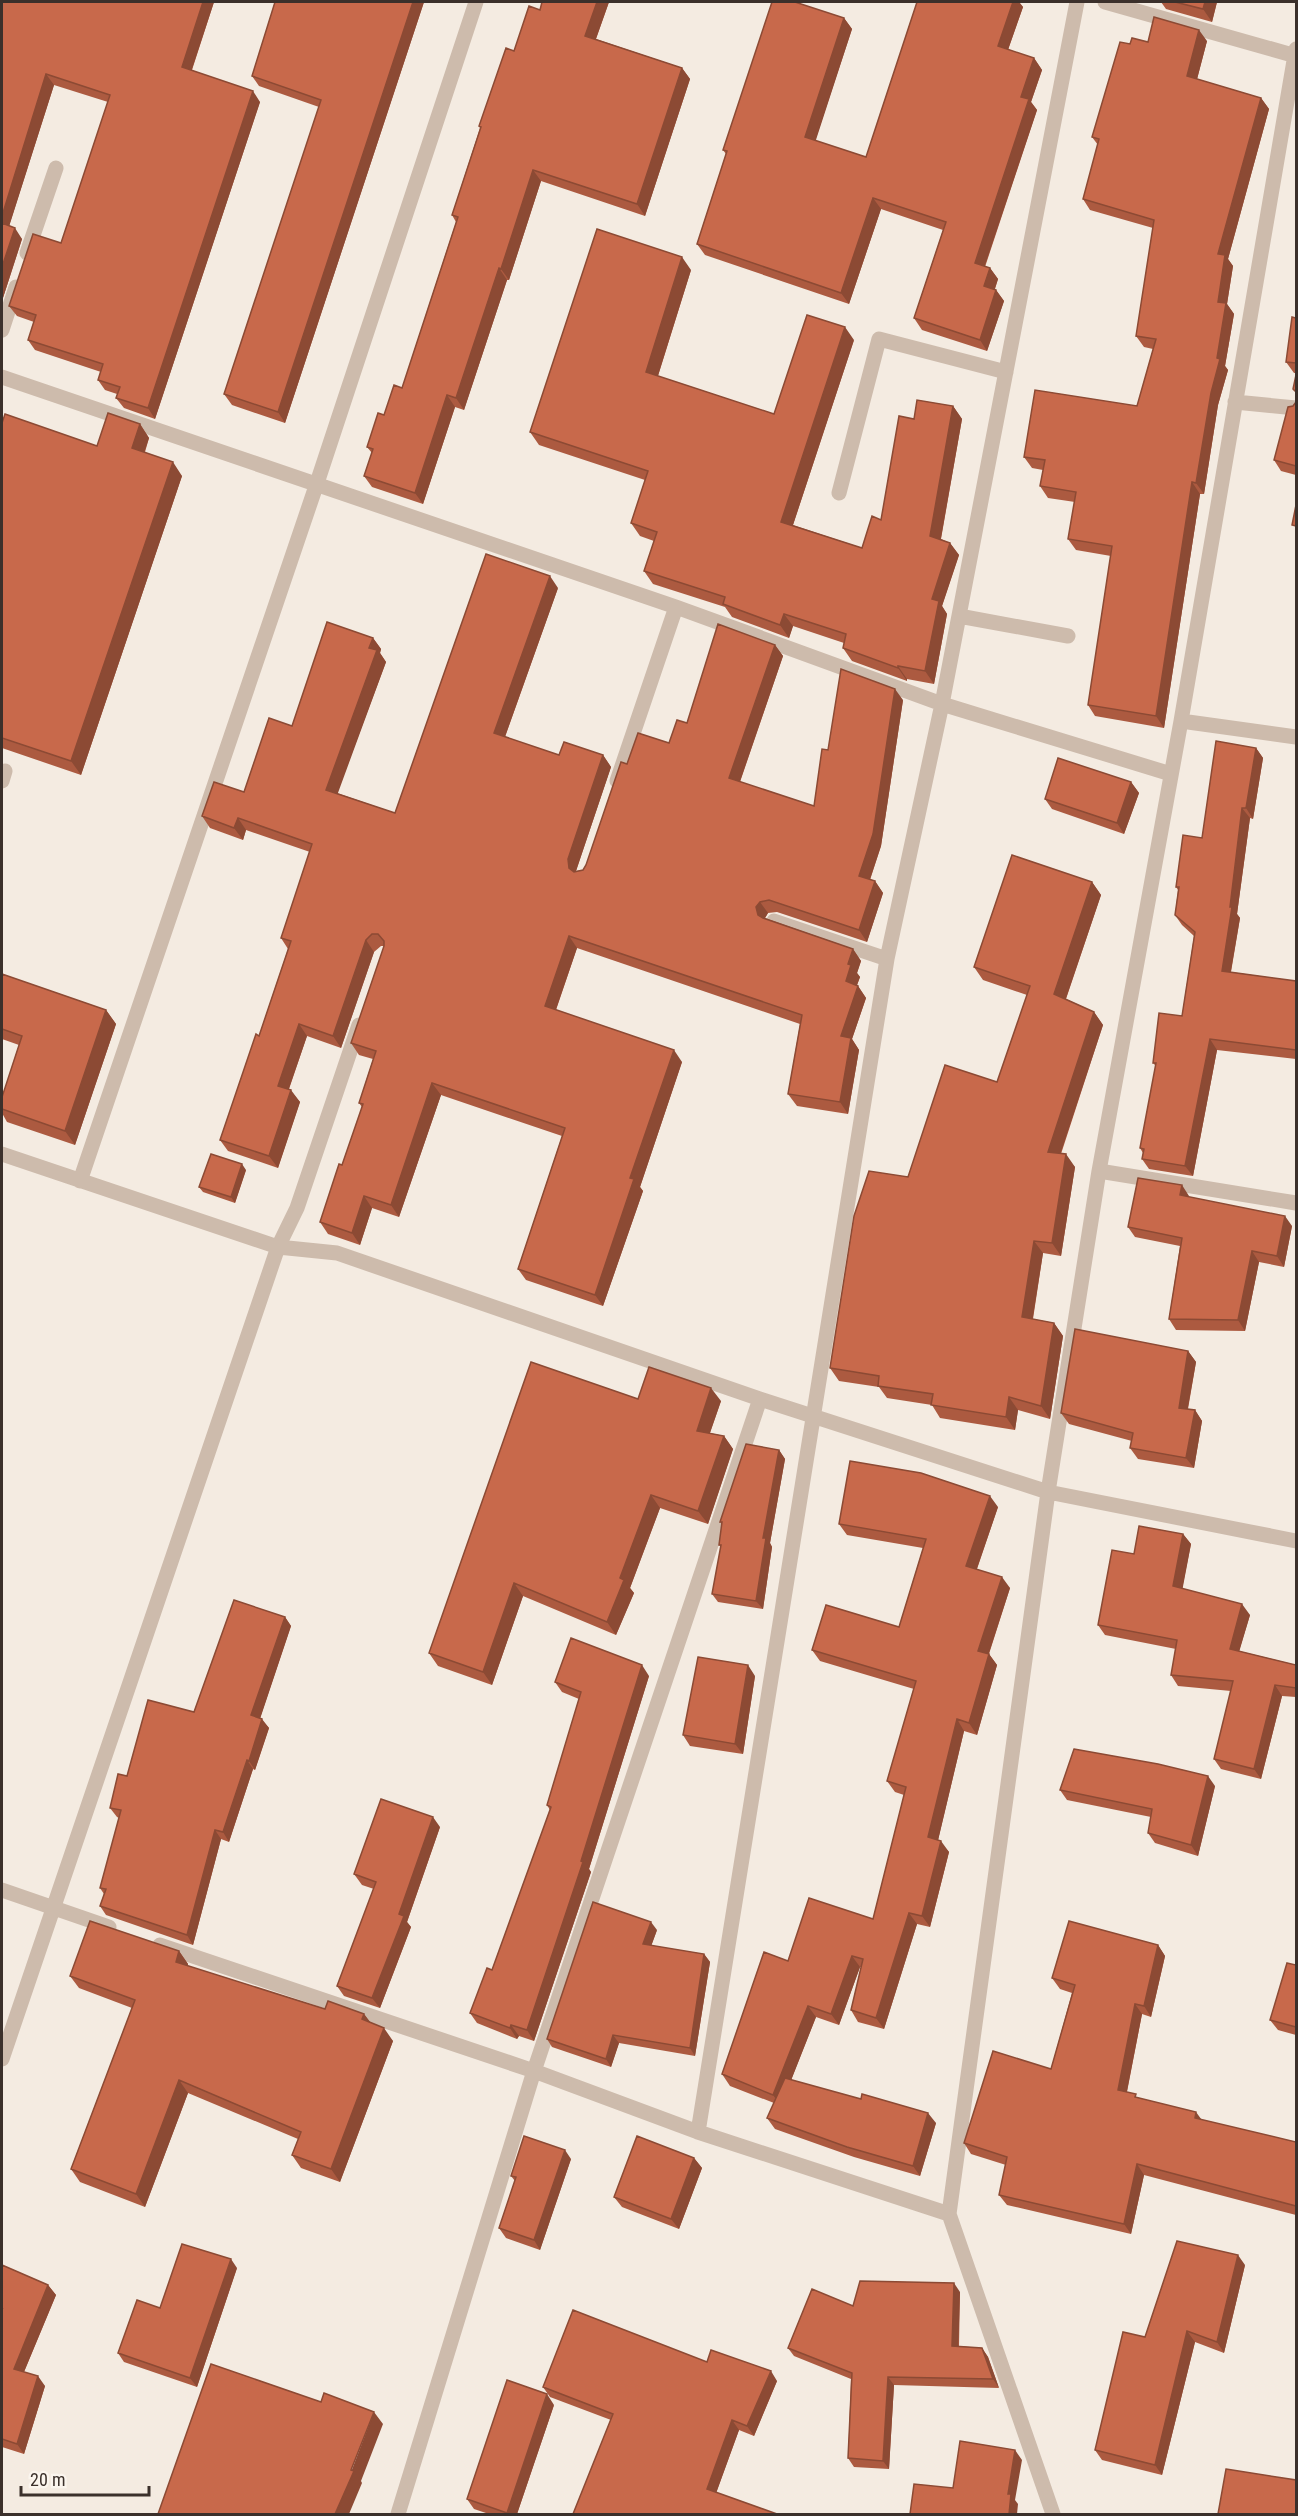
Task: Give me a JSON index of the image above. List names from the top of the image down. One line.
{"scale_bar":"20 m"}
